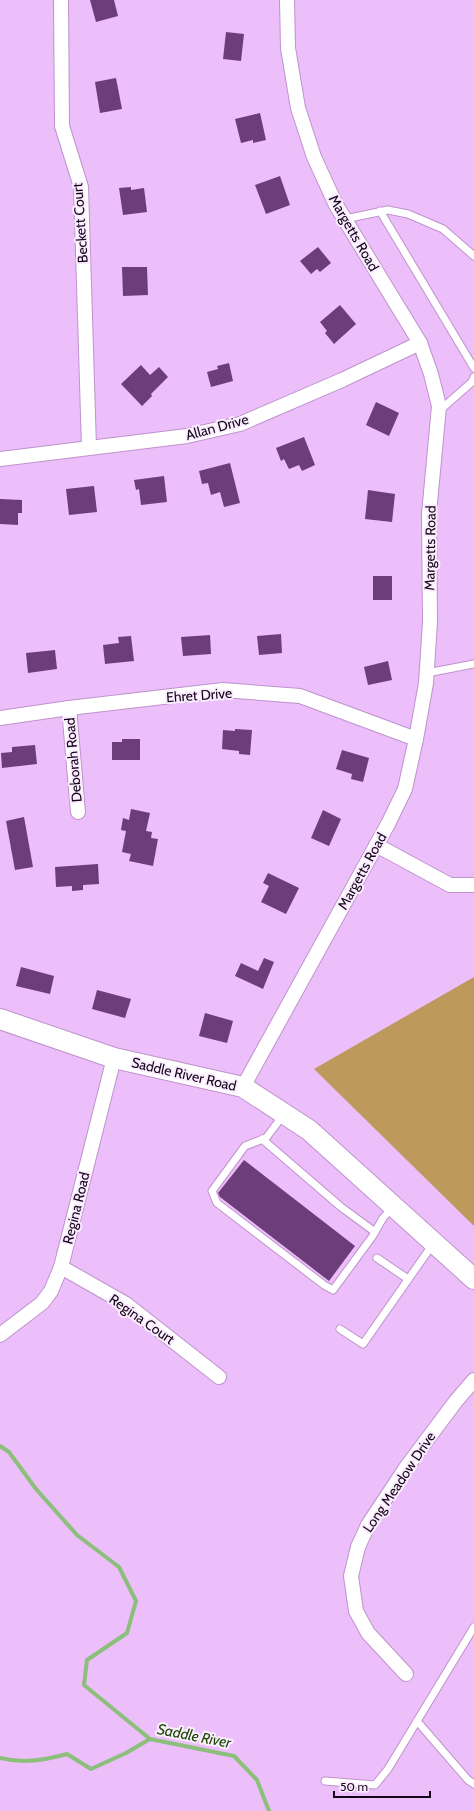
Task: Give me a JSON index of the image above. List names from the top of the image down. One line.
{"streets":{"main road":["Saddle River Road"],"street":["Beckett Court","Margetts Road","Allan Drive","Ehret Drive","Deborah Road","Regina Road","Regina Court","Long Meadow Drive"]},"crossings":[["Beckett Court","Allan Drive"],["Margetts Road","Allan Drive"],["Margetts Road","Ehret Drive"],["Margetts Road","Saddle River Road"],["Ehret Drive","Deborah Road"],["Saddle River Road","Regina Road"],["Regina Road","Regina Court"]],"water":["Saddle River"],"scale_bar":"50 m"}
